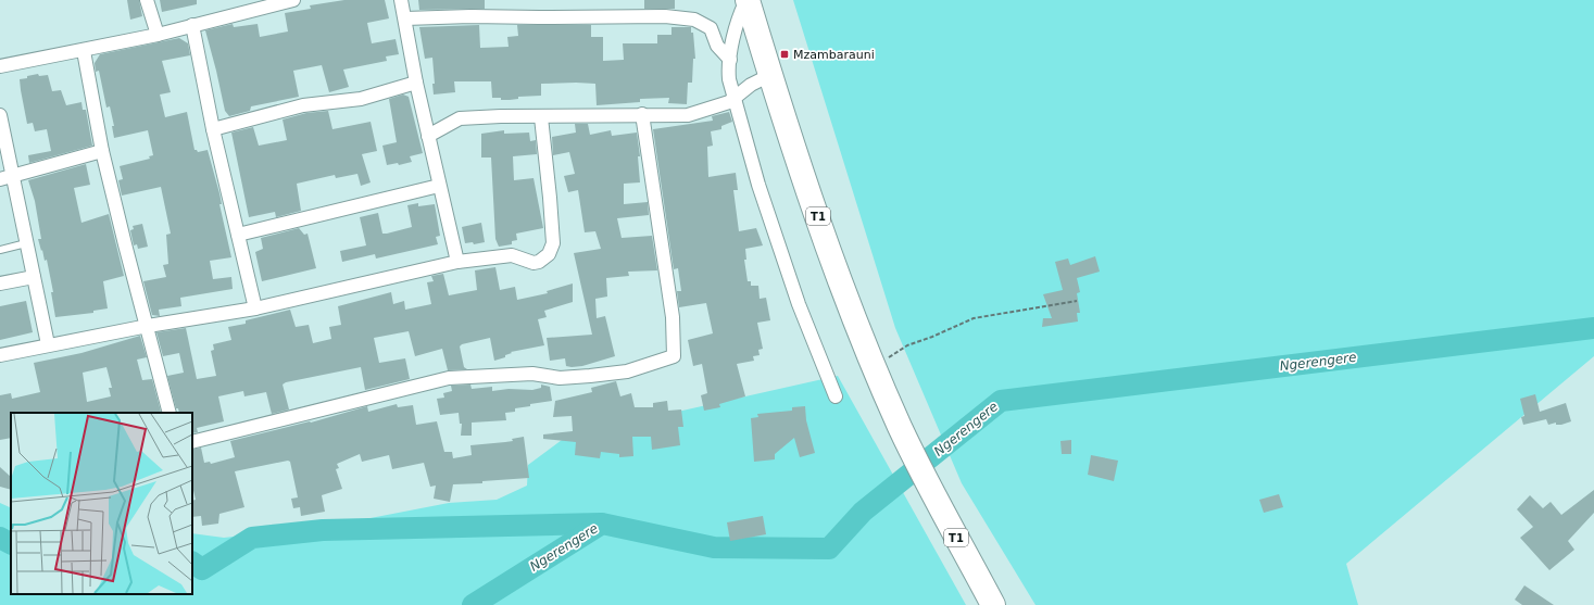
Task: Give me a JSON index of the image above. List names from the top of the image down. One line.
{"streets":{"highway":["T1"]},"water":["Ngerengere"],"places":{"transit":["Mzambarauni"]}}
